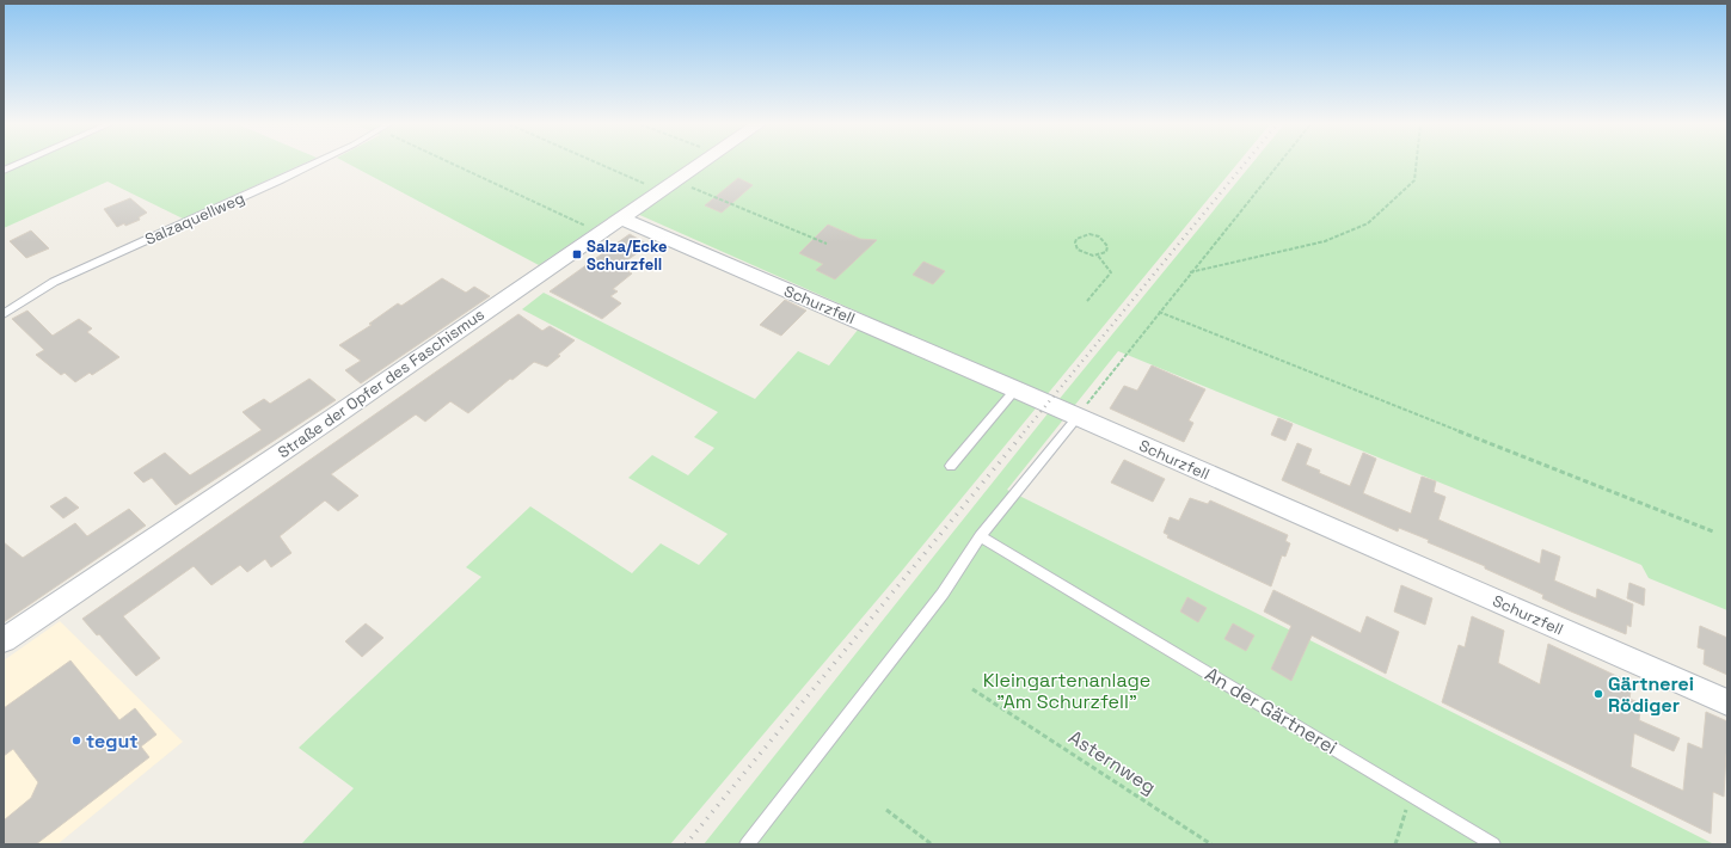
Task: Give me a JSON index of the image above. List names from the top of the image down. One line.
{"streets":{"street":["Schurzfell","Straße der Opfer des Faschismus"],"lane":["Salzaquellweg","An der Gärtnerei"],"path":["Asternweg"]},"crossings":[["Schurzfell","Straße der Opfer des Faschismus"]],"parks":["Kleingartenanlage \"Am Schurzfell\""],"places":{"transit":["Salza/Ecke Schurzfell"],"other":["Gärtnerei Rödiger","tegut"]}}
